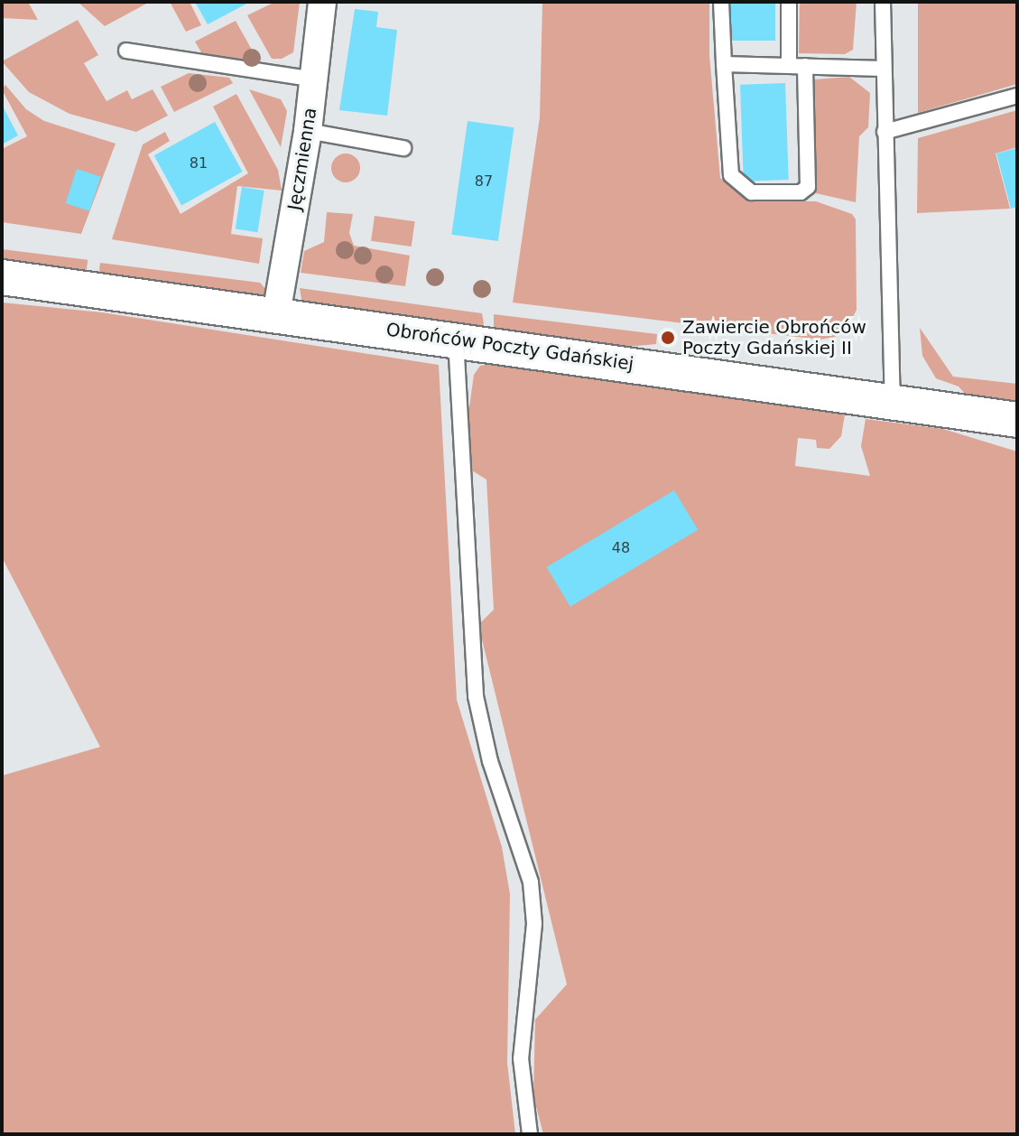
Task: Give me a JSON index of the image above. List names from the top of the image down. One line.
{"streets":{"street":["Jęczmienna","Obrońców Poczty Gdańskiej"]},"crossings":[["Jęczmienna","Obrońców Poczty Gdańskiej"]],"places":["Zawiercie Obrońców Poczty Gdańskiej II"],"house_numbers":["81","87","48"]}
